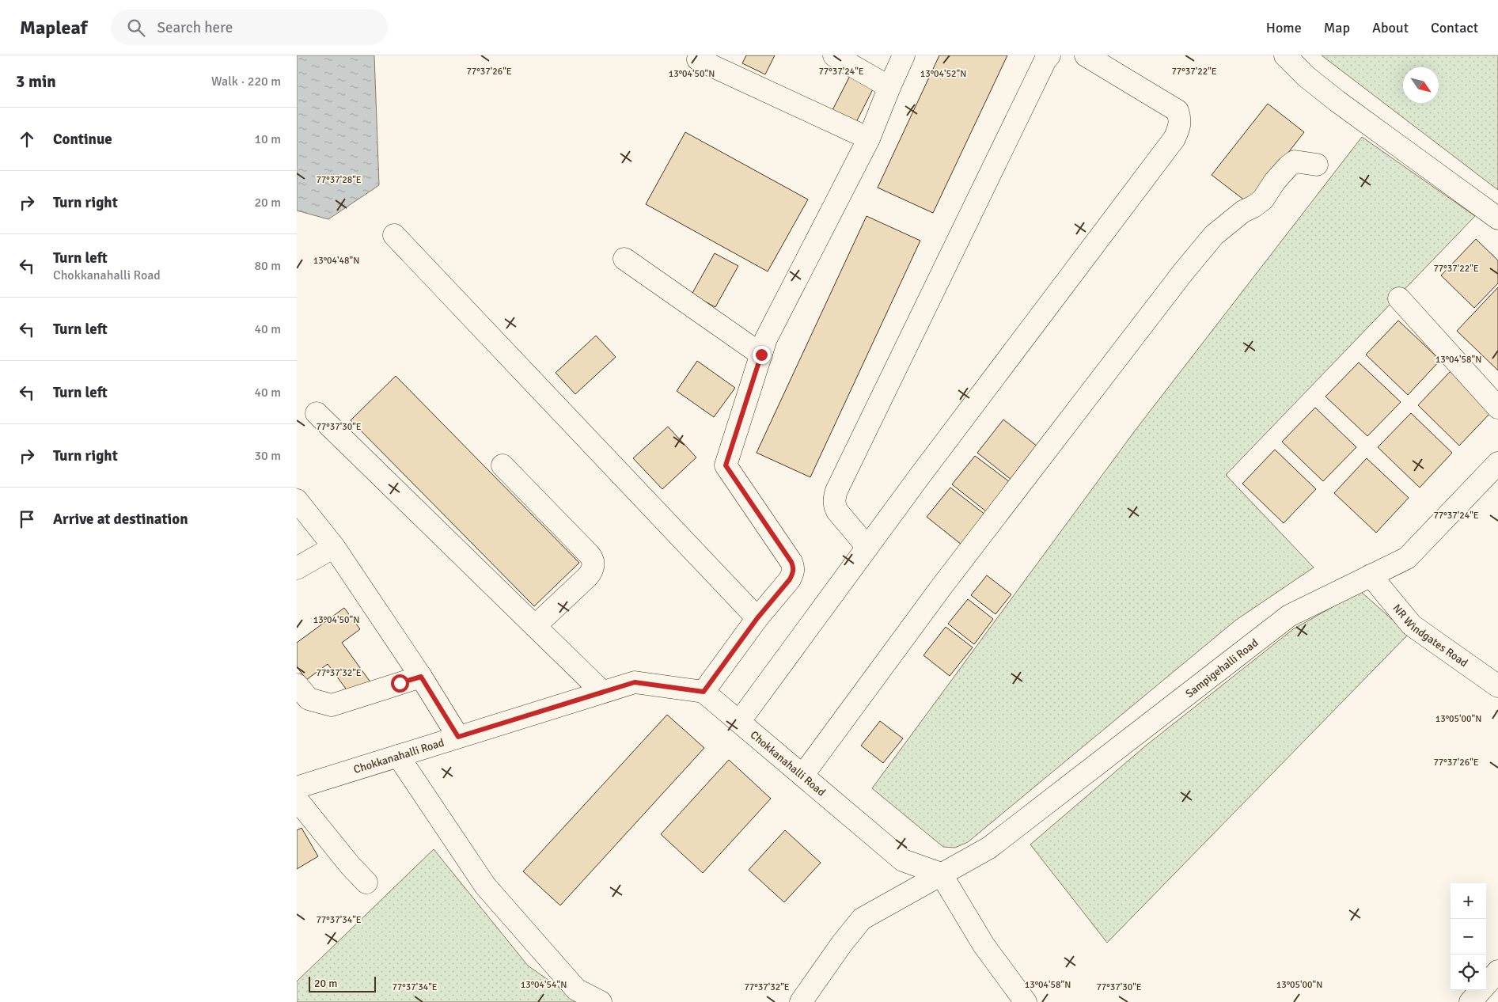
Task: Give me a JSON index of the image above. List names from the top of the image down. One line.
{"streets":{"street":["NR Windgates Road","Sampigehalli Road","Chokkanahalli Road"]},"crossings":[["NR Windgates Road","Sampigehalli Road"],["Sampigehalli Road","Chokkanahalli Road"]],"scale_bar":"20 m","north":"bottom right","page":{"header":"Mapleaf","search":"Search here","nav":["Home","Map","About","Contact"],"heading":["3 min","Walk · 220 m"],"list":[["Continue","10 m"],["Turn right","20 m"],["Turn left","Chokkanahalli Road","80 m"],["Turn left","40 m"],["Turn left","40 m"],["Turn right","30 m"],"Arrive at destination"],"map_buttons":["+","−"],"scale":"20 m"},"coordinates":["77°37'26\"E","77°37'24\"E","77°37'22\"E","13°04'50\"N","13°04'52\"N","77°37'28\"E","13°04'48\"N","13°04'58\"N","77°37'30\"E","77°37'32\"E","13°05'00\"N","77°37'34\"E","13°04'54\"N"]}
